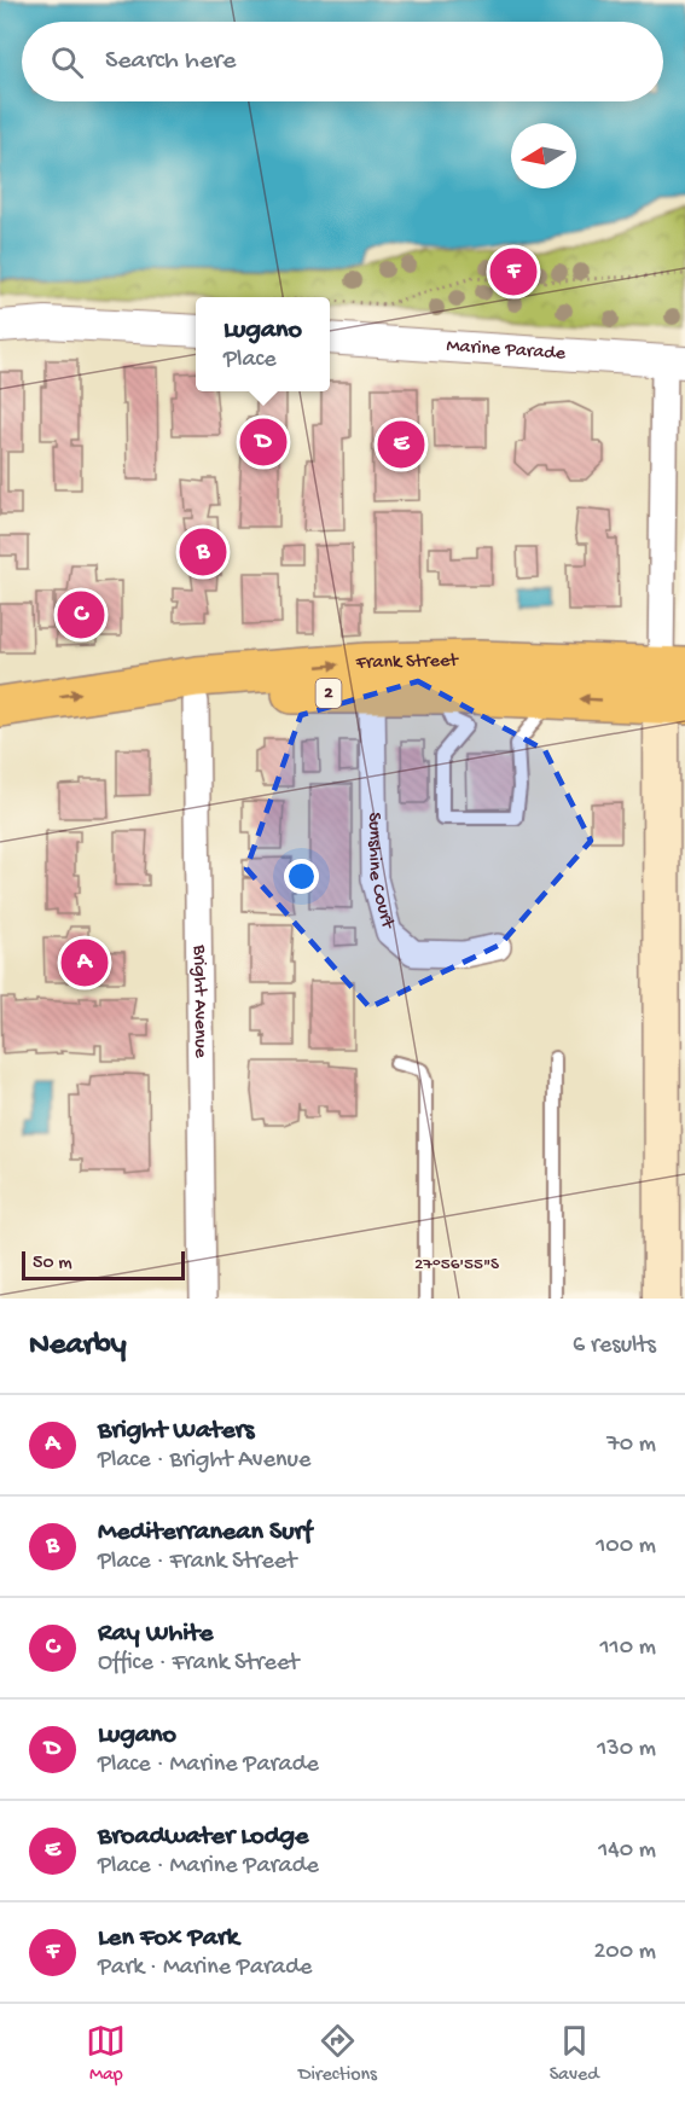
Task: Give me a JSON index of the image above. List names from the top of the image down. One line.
{"streets":{"highway":["Frank Street","2"],"street":["Marine Parade","Sunshine Court","Bright Avenue"]},"crossings":[["Frank Street","Sunshine Court"],["Frank Street","Bright Avenue"]],"scale_bar":"50 m","north":"left","page":{"search":"Search here","pins":["F","D","E","B","C","A"],"popup":["Lugano","Place"],"scale":"50 m","heading":["Nearby","6 results"],"list":[{"mark":"A","name":"Bright Waters","note":"Place · Bright Avenue","value":"70 m"},{"mark":"B","name":"Mediterranean Surf","note":"Place · Frank Street","value":"100 m"},{"mark":"C","name":"Ray White","note":"Office · Frank Street","value":"110 m"},{"mark":"D","name":"Lugano","note":"Place · Marine Parade","value":"130 m"},{"mark":"E","name":"Broadwater Lodge","note":"Place · Marine Parade","value":"140 m"},{"mark":"F","name":"Len Fox Park","note":"Park · Marine Parade","value":"200 m"}],"nav":["Map","Directions","Saved"]},"coordinates":["27°56'55\"S"]}
